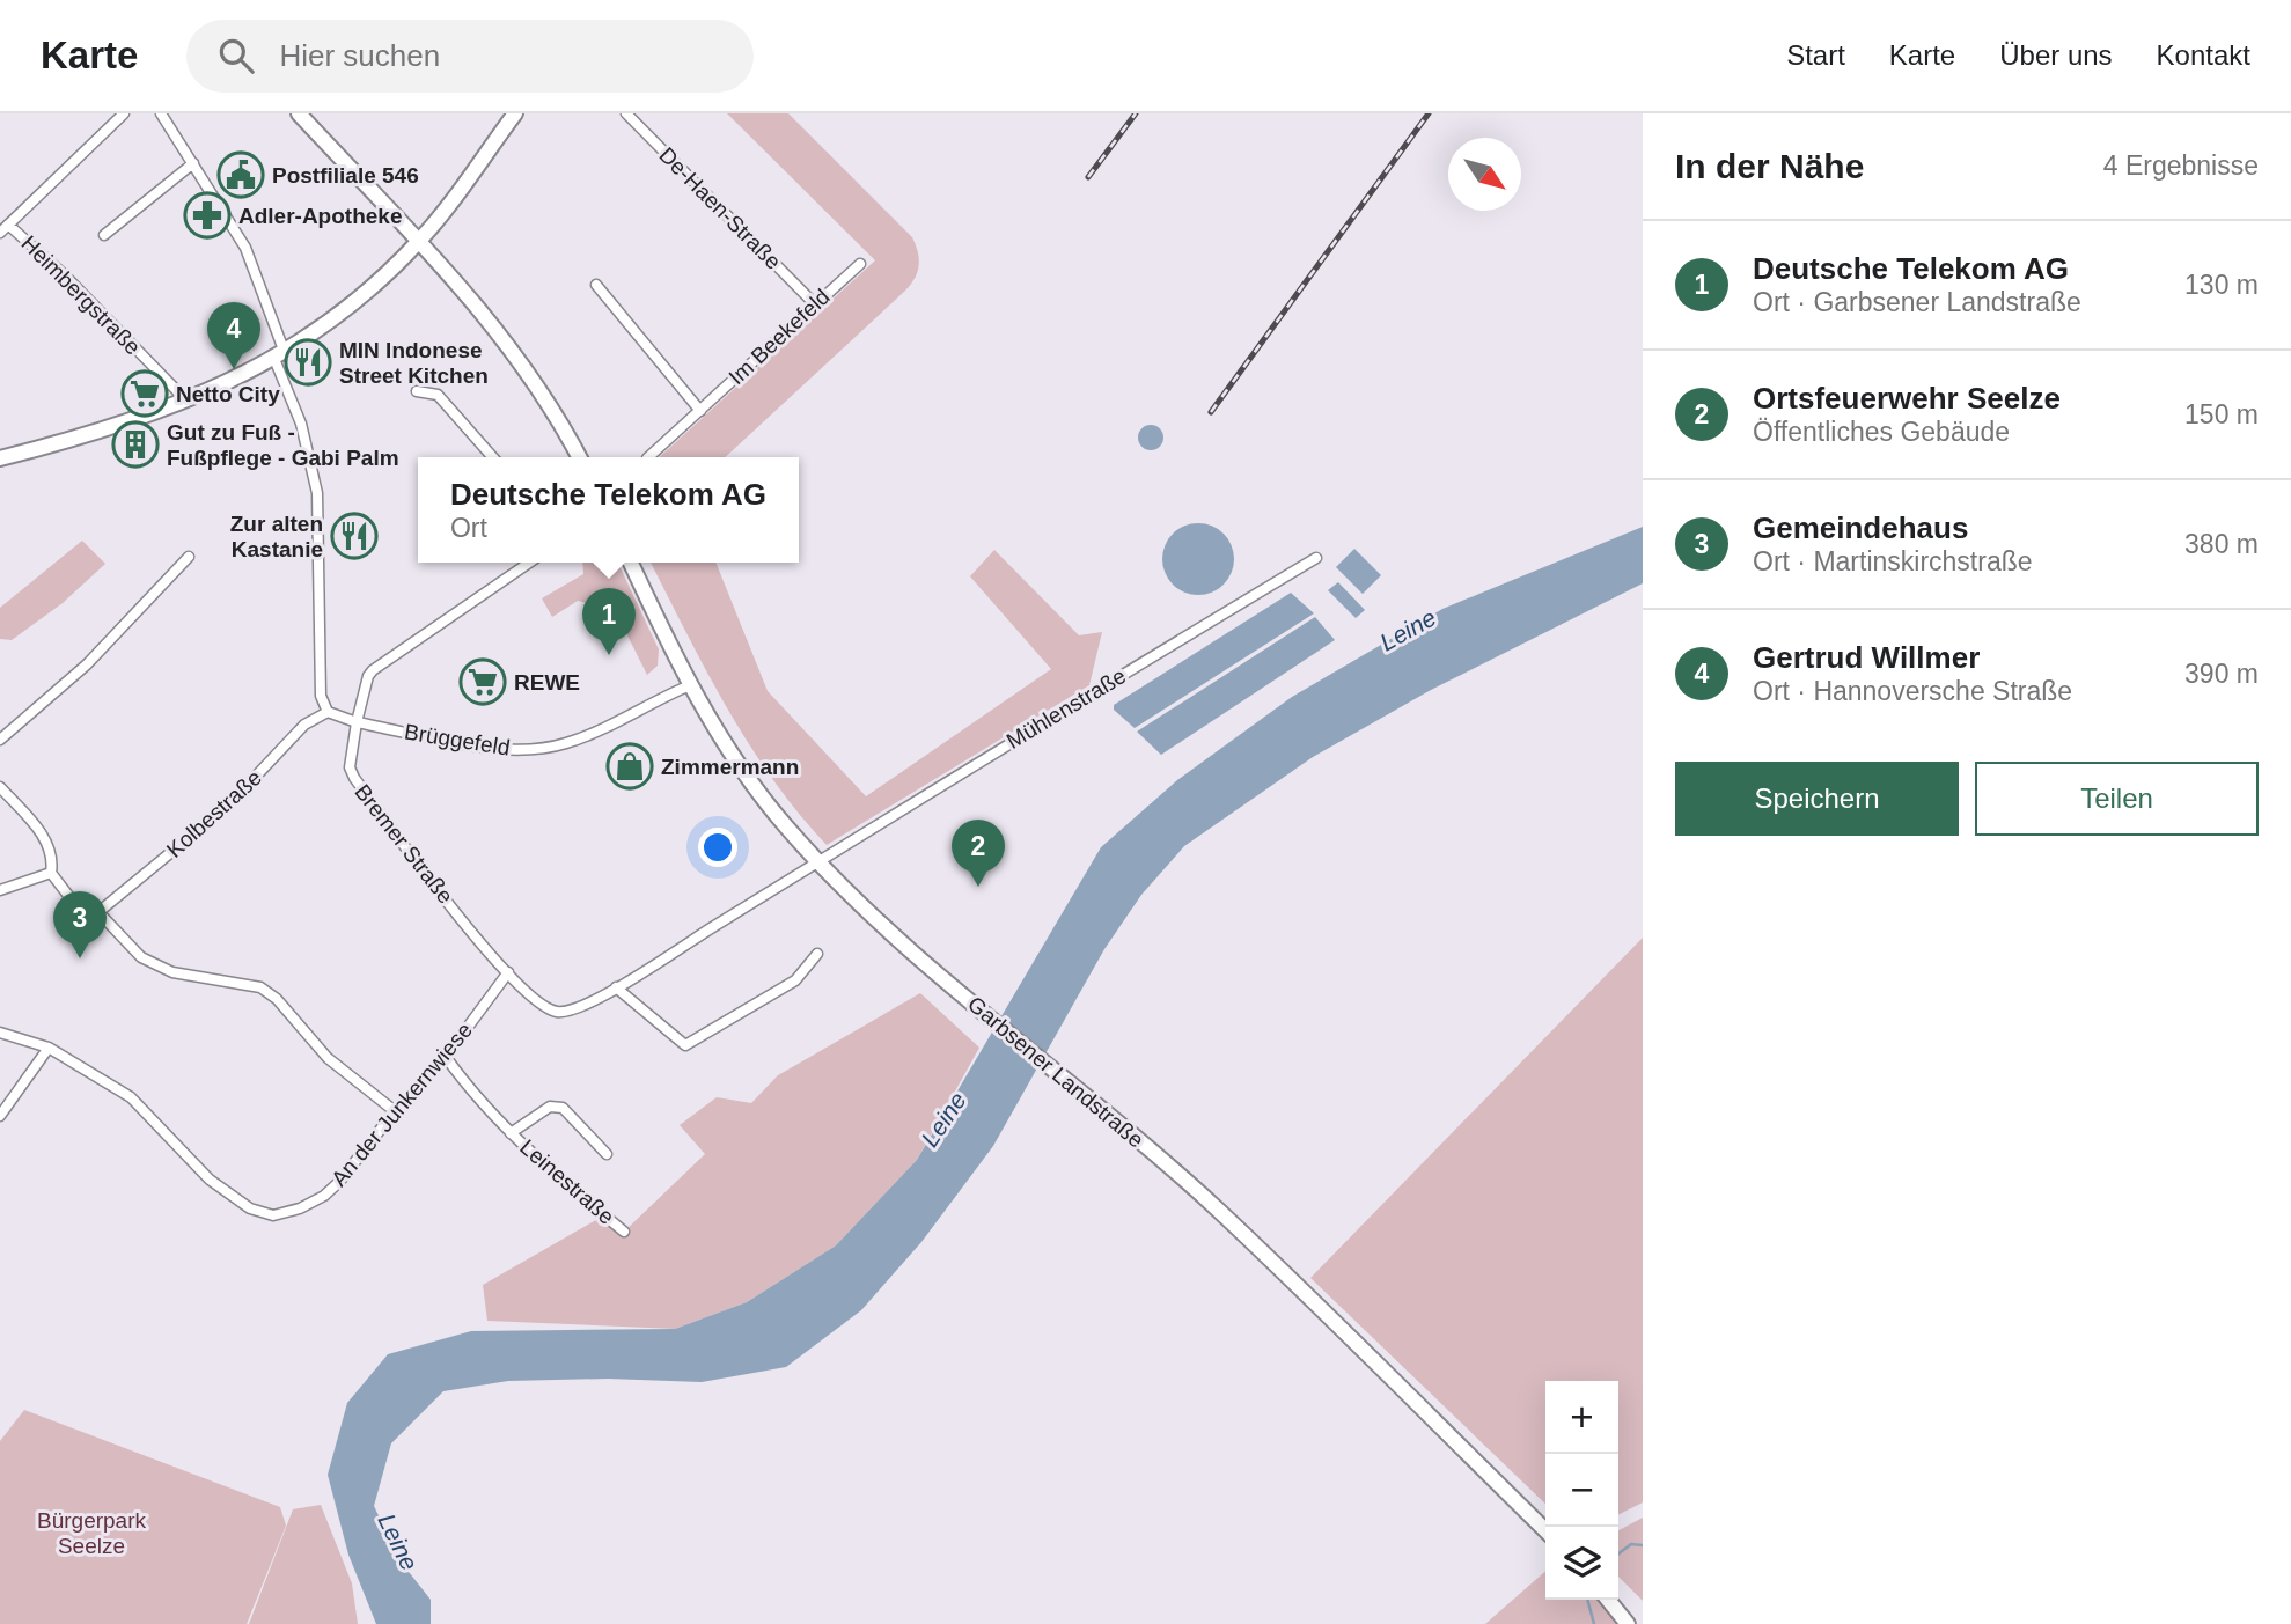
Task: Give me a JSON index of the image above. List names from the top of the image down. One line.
{"streets":{"main road":["Garbsener Landstraße"],"street":["De-Haen-Straße","Heimbergstraße","Im Beekefeld","Mühlenstraße","Brüggefeld","Kolbestraße","Bremer Straße","An der Junkernwiese","Leinestraße"]},"crossings":[["De-Haen-Straße","Im Beekefeld"],["Mühlenstraße","Bremer Straße"],["Mühlenstraße","Garbsener Landstraße"],["Brüggefeld","Bremer Straße"],["Brüggefeld","Garbsener Landstraße"],["Bremer Straße","Garbsener Landstraße"],["Bremer Straße","An der Junkernwiese"],["An der Junkernwiese","Leinestraße"]],"water":["Leine"],"parks":["Bürgerpark Seelze"],"places":{"public building":["Postfiliale 546"],"pharmacy":["Adler-Apotheke"],"restaurant":["MIN Indonese Street Kitchen","Zur alten Kastanie"],"supermarket":["Netto City","REWE"],"building":["Gut zu Fuß - Fußpflege - Gabi Palm"],"shop":["Zimmermann"]},"north":"bottom right","page":{"header":"Karte","search":"Hier suchen","nav":["Start","Karte","Über uns","Kontakt"],"heading":["In der Nähe","4 Ergebnisse"],"list":[{"mark":"1","name":"Deutsche Telekom AG","note":"Ort · Garbsener Landstraße","value":"130 m"},{"mark":"2","name":"Ortsfeuerwehr Seelze","note":"Öffentliches Gebäude","value":"150 m"},{"mark":"3","name":"Gemeindehaus","note":"Ort · Martinskirchstraße","value":"380 m"},{"mark":"4","name":"Gertrud Willmer","note":"Ort · Hannoversche Straße","value":"390 m"}],"pins":["4","1","2","3"],"popup":["Deutsche Telekom AG","Ort"],"buttons":["Speichern","Teilen"],"map_buttons":["+","−"]}}
